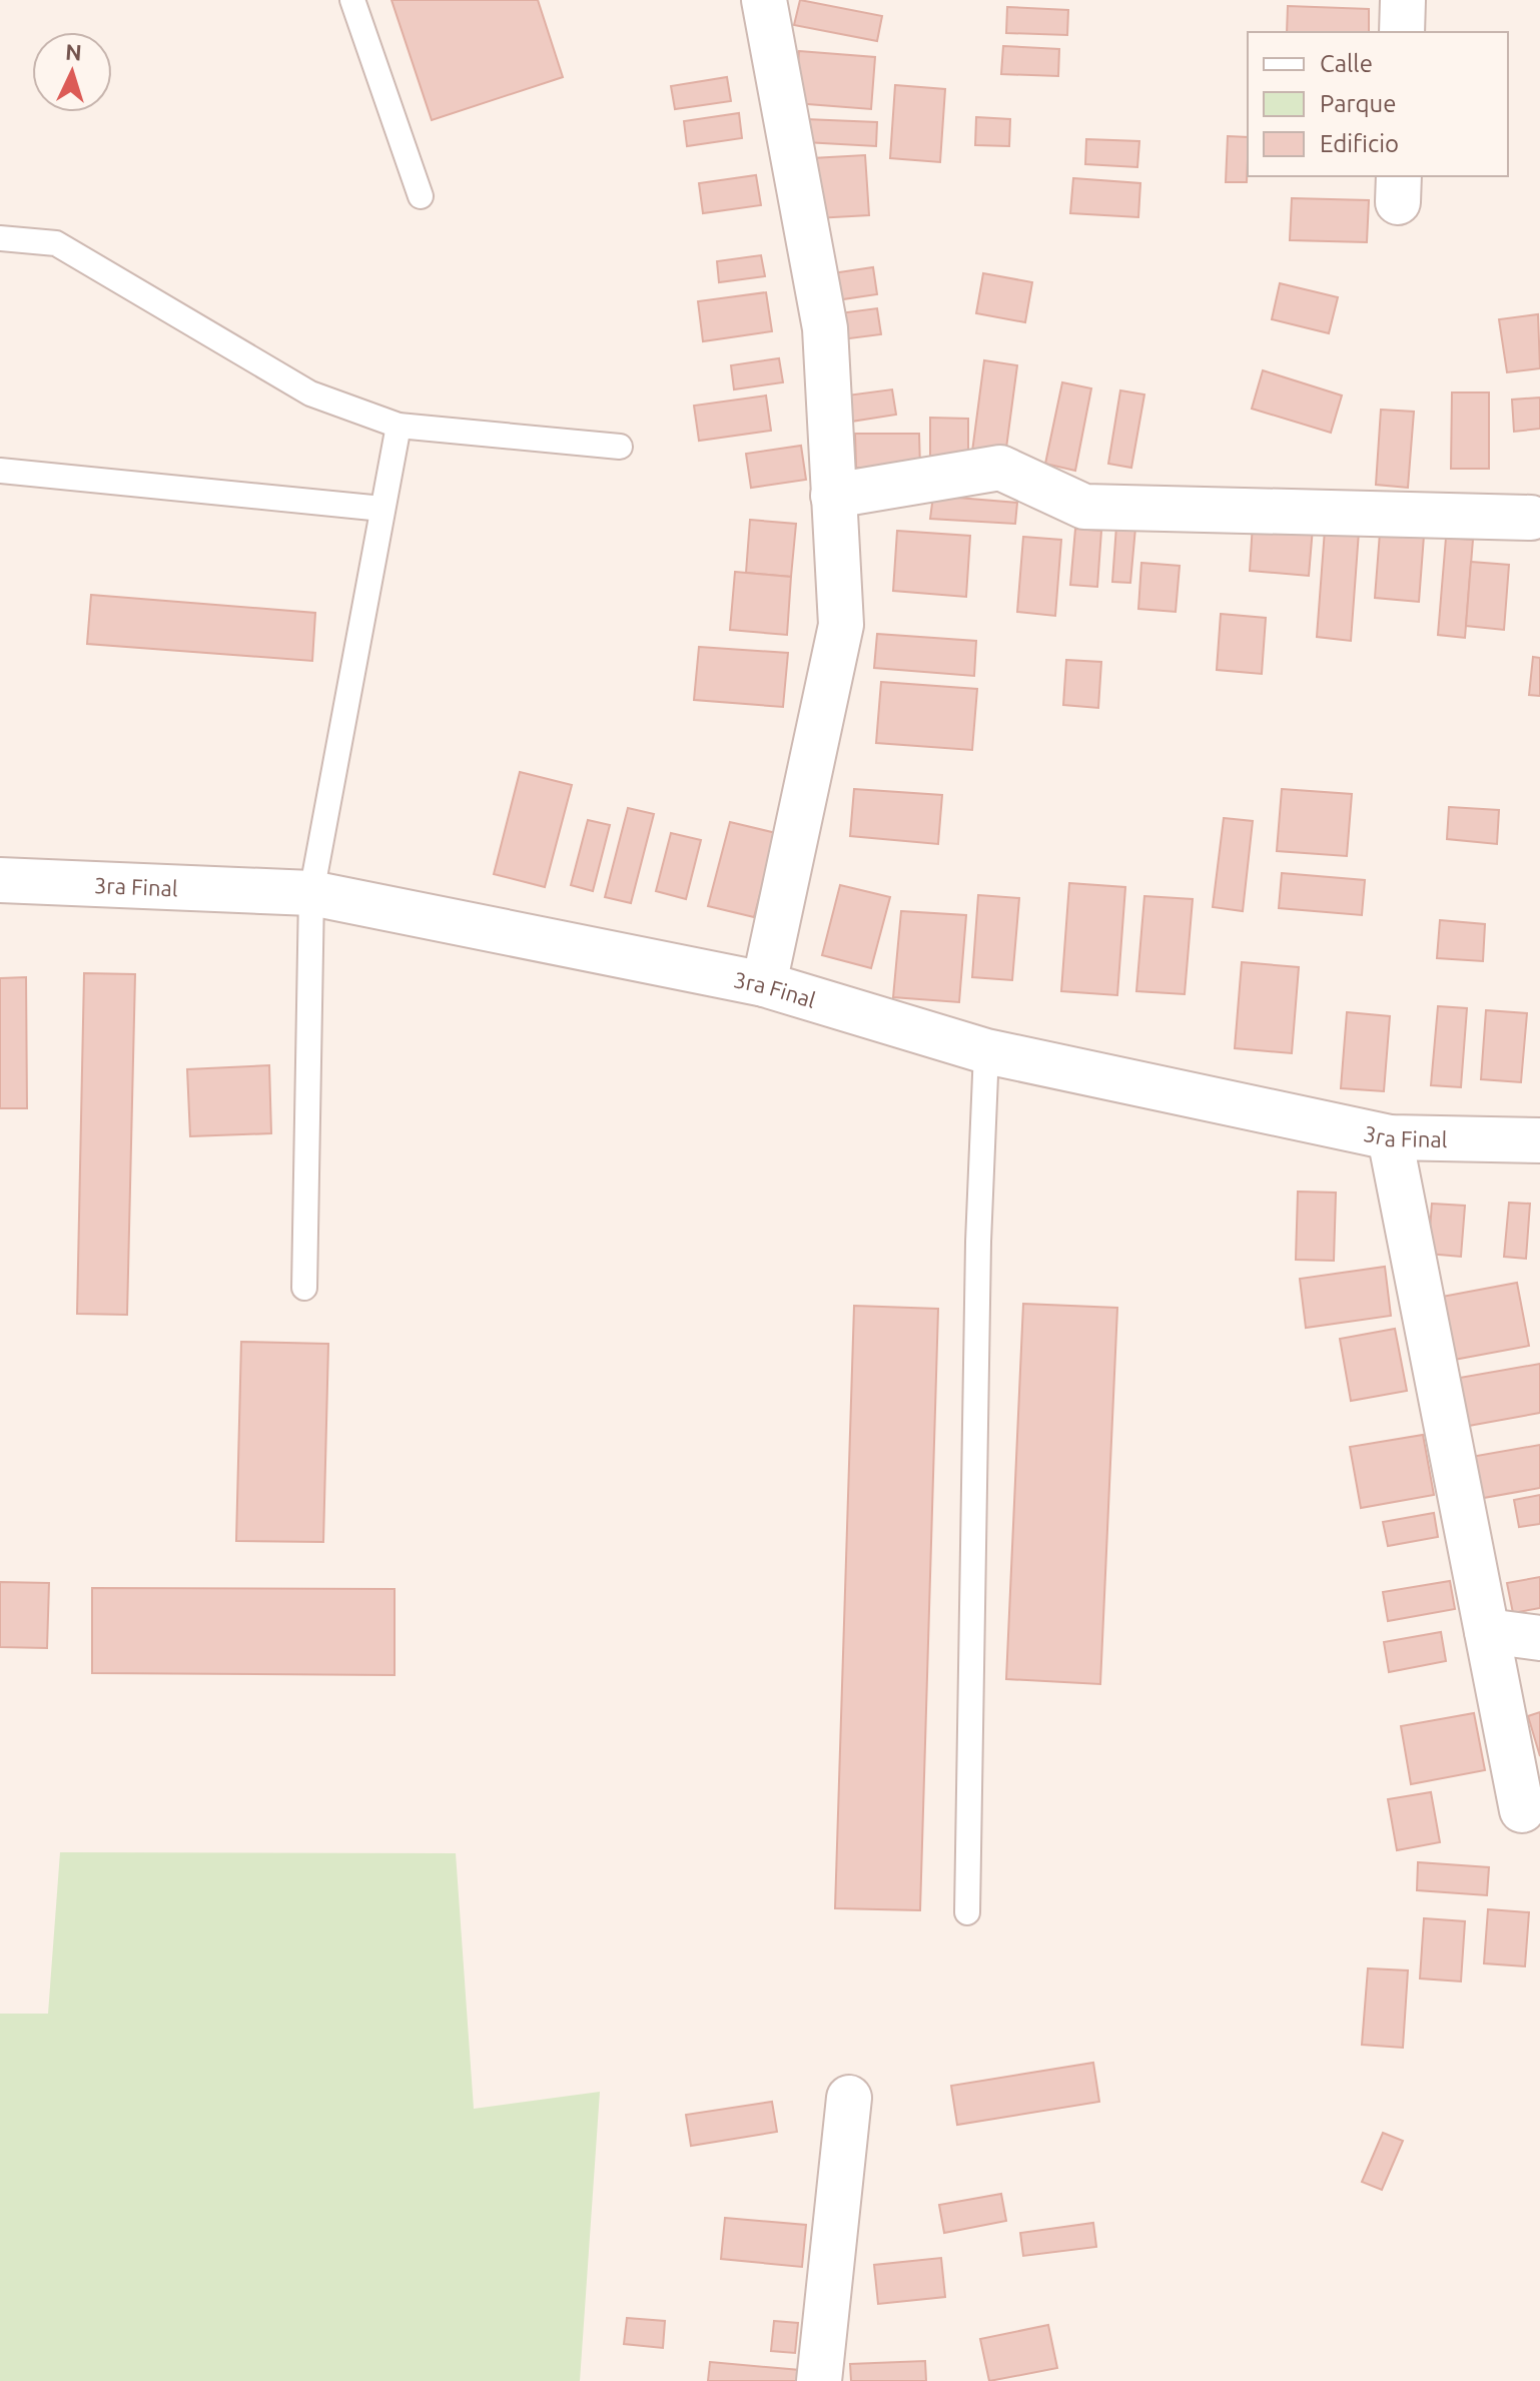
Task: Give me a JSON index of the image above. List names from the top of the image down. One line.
{"streets":{"street":["3ra Final"]},"legend":["Calle","Parque","Edificio"],"north":"top"}
